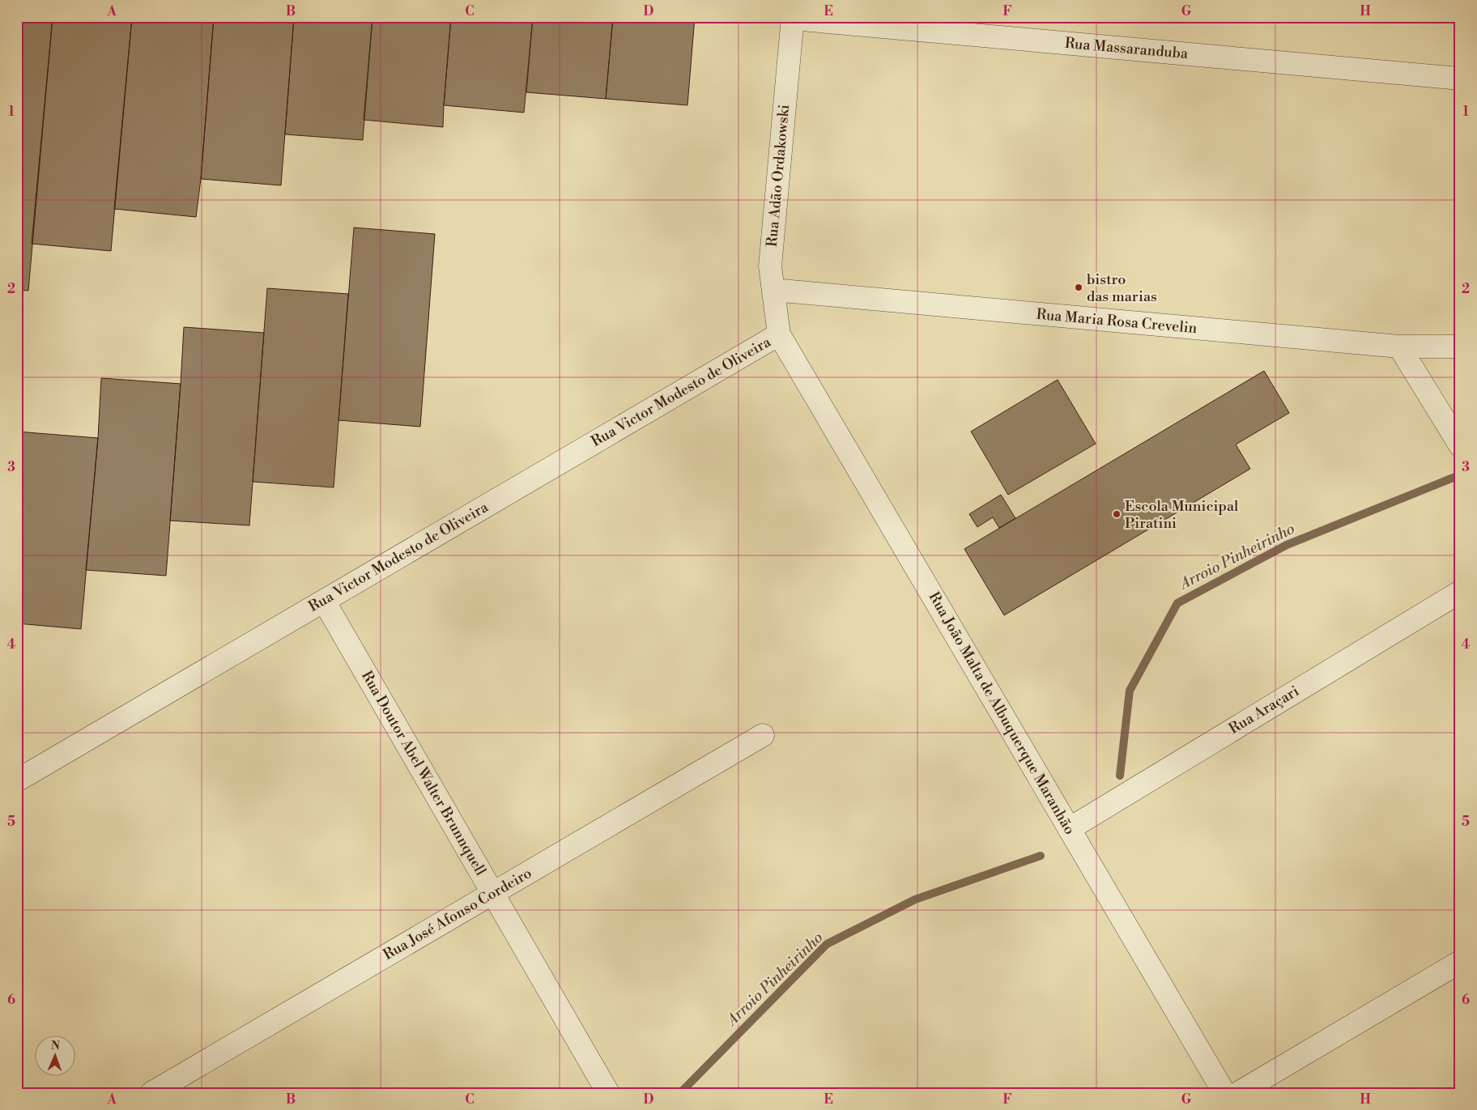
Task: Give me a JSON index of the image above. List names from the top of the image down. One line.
{"streets":{"street":["Rua Massaranduba","Rua Adão Ordakowski","Rua Maria Rosa Crevelin","Rua Victor Modesto de Oliveira","Rua Araçari","Rua João Malta de Albuquerque Maranhão","Rua Doutor Abel Walter Brunnquell","Rua José Afonso Cordeiro"]},"crossings":[["Rua Massaranduba","Rua Adão Ordakowski"],["Rua Adão Ordakowski","Rua Maria Rosa Crevelin"],["Rua Adão Ordakowski","Rua Victor Modesto de Oliveira"],["Rua Adão Ordakowski","Rua João Malta de Albuquerque Maranhão"],["Rua Victor Modesto de Oliveira","Rua João Malta de Albuquerque Maranhão"],["Rua Victor Modesto de Oliveira","Rua Doutor Abel Walter Brunnquell"],["Rua Araçari","Rua João Malta de Albuquerque Maranhão"],["Rua Doutor Abel Walter Brunnquell","Rua José Afonso Cordeiro"]],"water":["Arroio Pinheirinho"],"places":["bistro das marias","Escola Municipal Piratini"],"north":"top","grid":{"columns":["A","B","C","D","E","F","G","H"],"rows":["1","2","3","4","5","6"]}}
